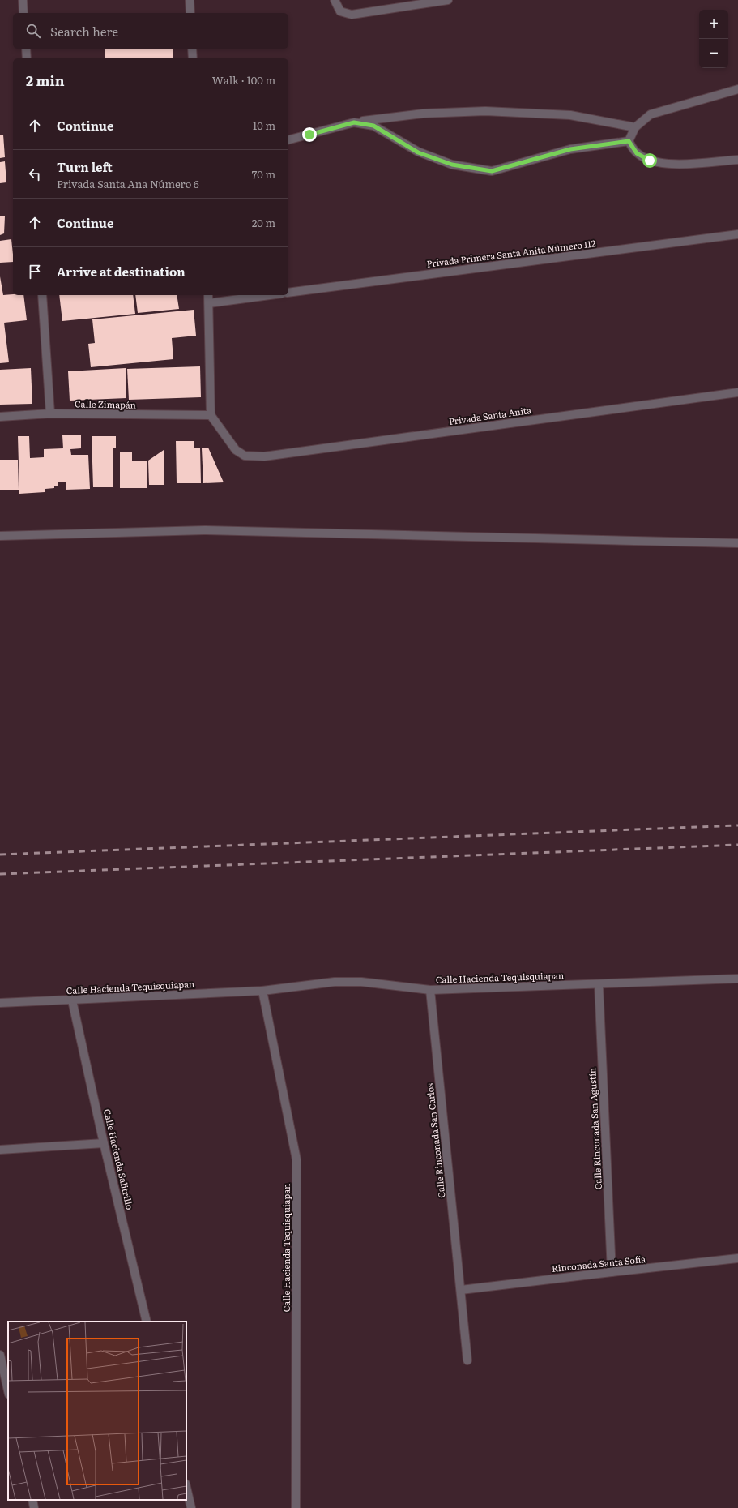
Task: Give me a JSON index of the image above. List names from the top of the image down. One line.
{"streets":{"street":["Privada Primera Santa Anita Número 112","Calle Zimapán","Privada Santa Anita","Calle Hacienda Tequisquiapan","Calle Rinconada San Agustín","Calle Rinconada San Carlos","Calle Hacienda Salitrillo","Rinconada Santa Sofía"]},"crossings":[["Calle Zimapán","Privada Santa Anita"],["Calle Hacienda Tequisquiapan","Calle Rinconada San Agustín"],["Calle Hacienda Tequisquiapan","Calle Rinconada San Carlos"],["Calle Hacienda Tequisquiapan","Calle Hacienda Salitrillo"],["Calle Rinconada San Agustín","Rinconada Santa Sofía"],["Calle Rinconada San Carlos","Rinconada Santa Sofía"]],"page":{"map_buttons":["+","−"],"search":"Search here","heading":["2 min","Walk · 100 m"],"list":[["Continue","10 m"],["Turn left","Privada Santa Ana Número 6","70 m"],["Continue","20 m"],"Arrive at destination"]}}
